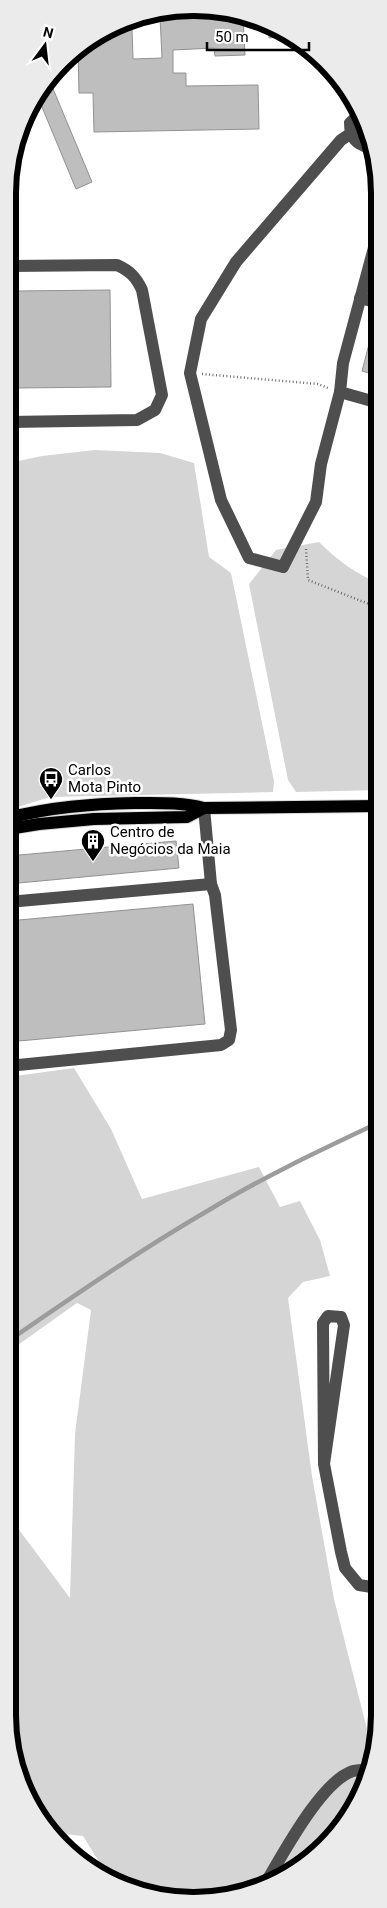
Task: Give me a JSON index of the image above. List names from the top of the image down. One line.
{"places":{"bus stop":["Carlos Mota Pinto"],"building":["Centro de Negócios da Maia"]},"scale_bar":"50 m","north":"top"}
